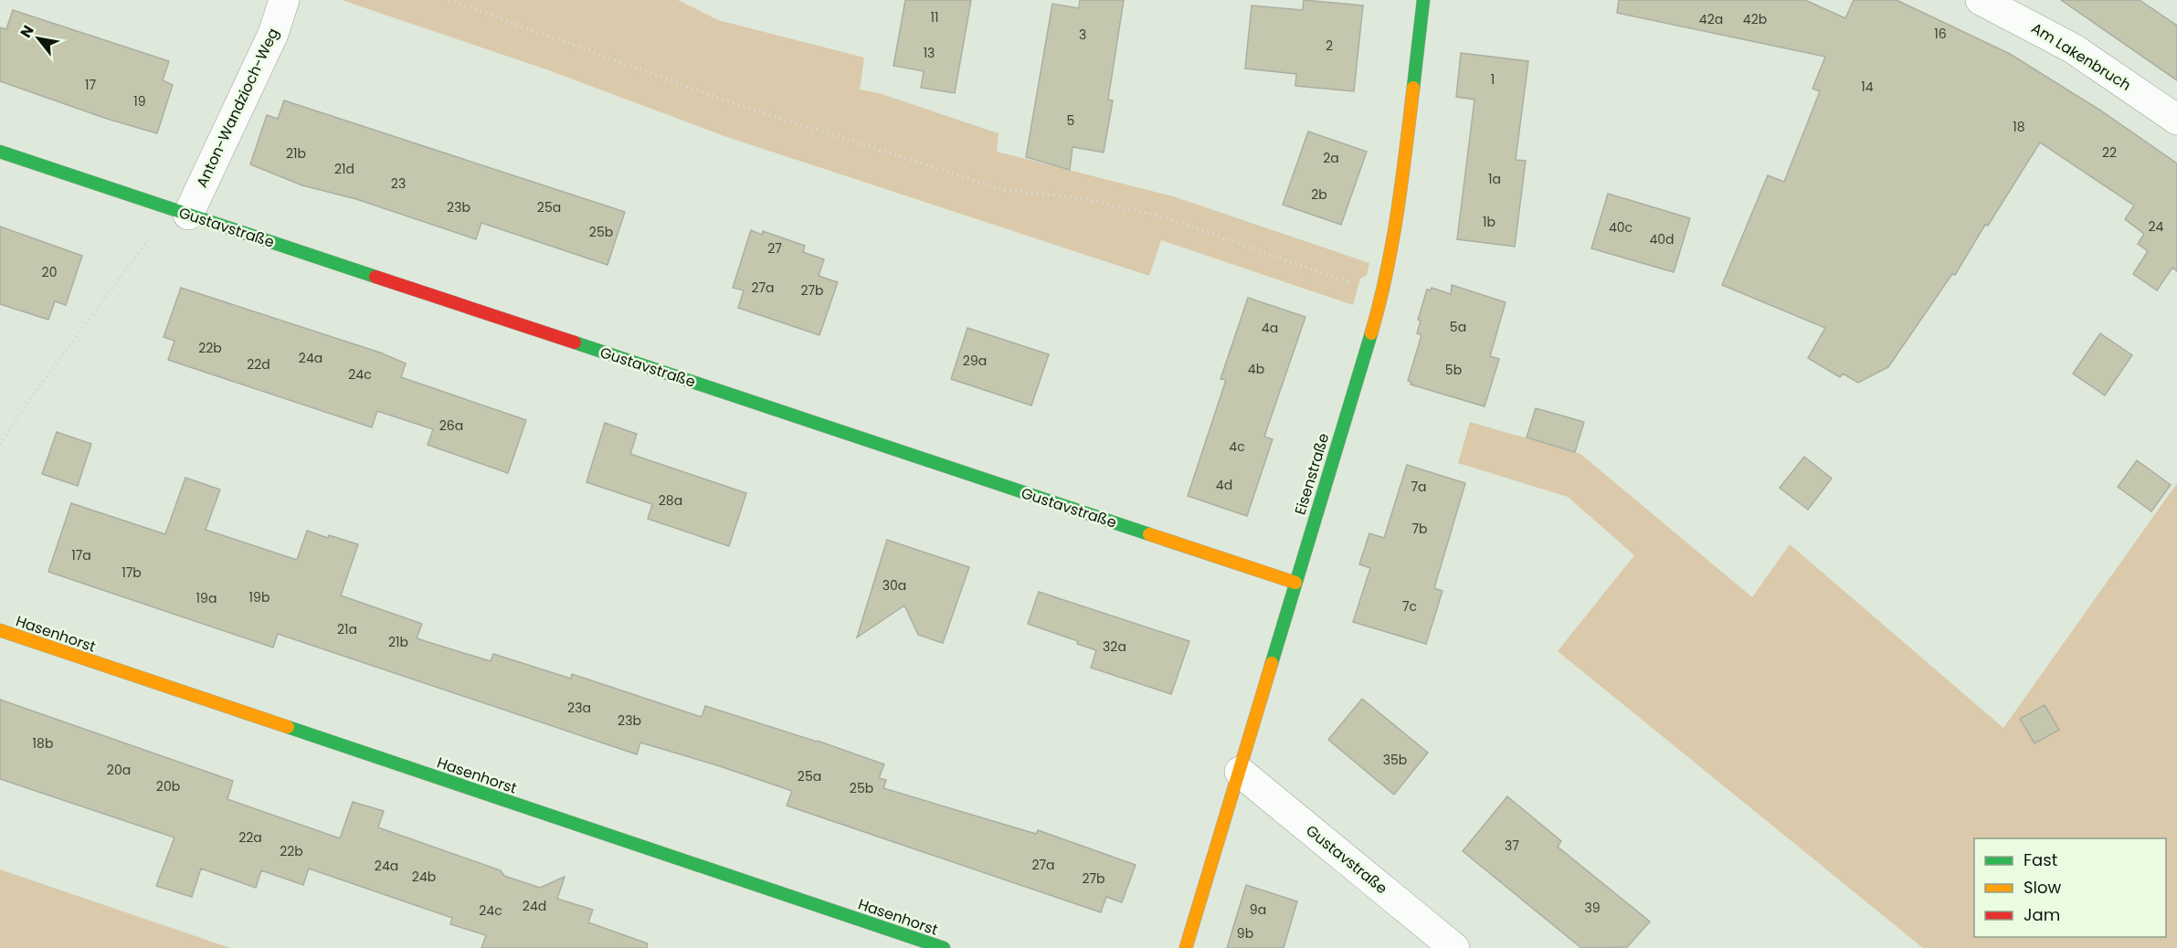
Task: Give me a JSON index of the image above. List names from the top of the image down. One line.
{"streets":{"street":["Am Lakenbruch","Anton-Wandzioch-Weg","Gustavstraße","Eisenstraße","Hasenhorst"]},"crossings":[["Anton-Wandzioch-Weg","Gustavstraße"],["Gustavstraße","Eisenstraße"]],"house_numbers":["11","42a","42b","16","3","2","13","1","17","14","19","5","18","22","21b","2a","21d","1a","23","2b","23b","25a","1b","24","40c","25b","40d","27","20","27a","27b","5a","4a","22b","24a","29a","22d","4b","5b","24c","26a","4c","4d","7a","28a","7b","17a","17b","30a","19b","19a","7c","21a","21b","32a","23a","23b","18b","35b","20a","25a","20b","25b","22a","37","22b","27a","24a","24b","27b","24d","39","9a","24c","9b"],"legend":["Fast","Slow","Jam"],"north":"top left"}
